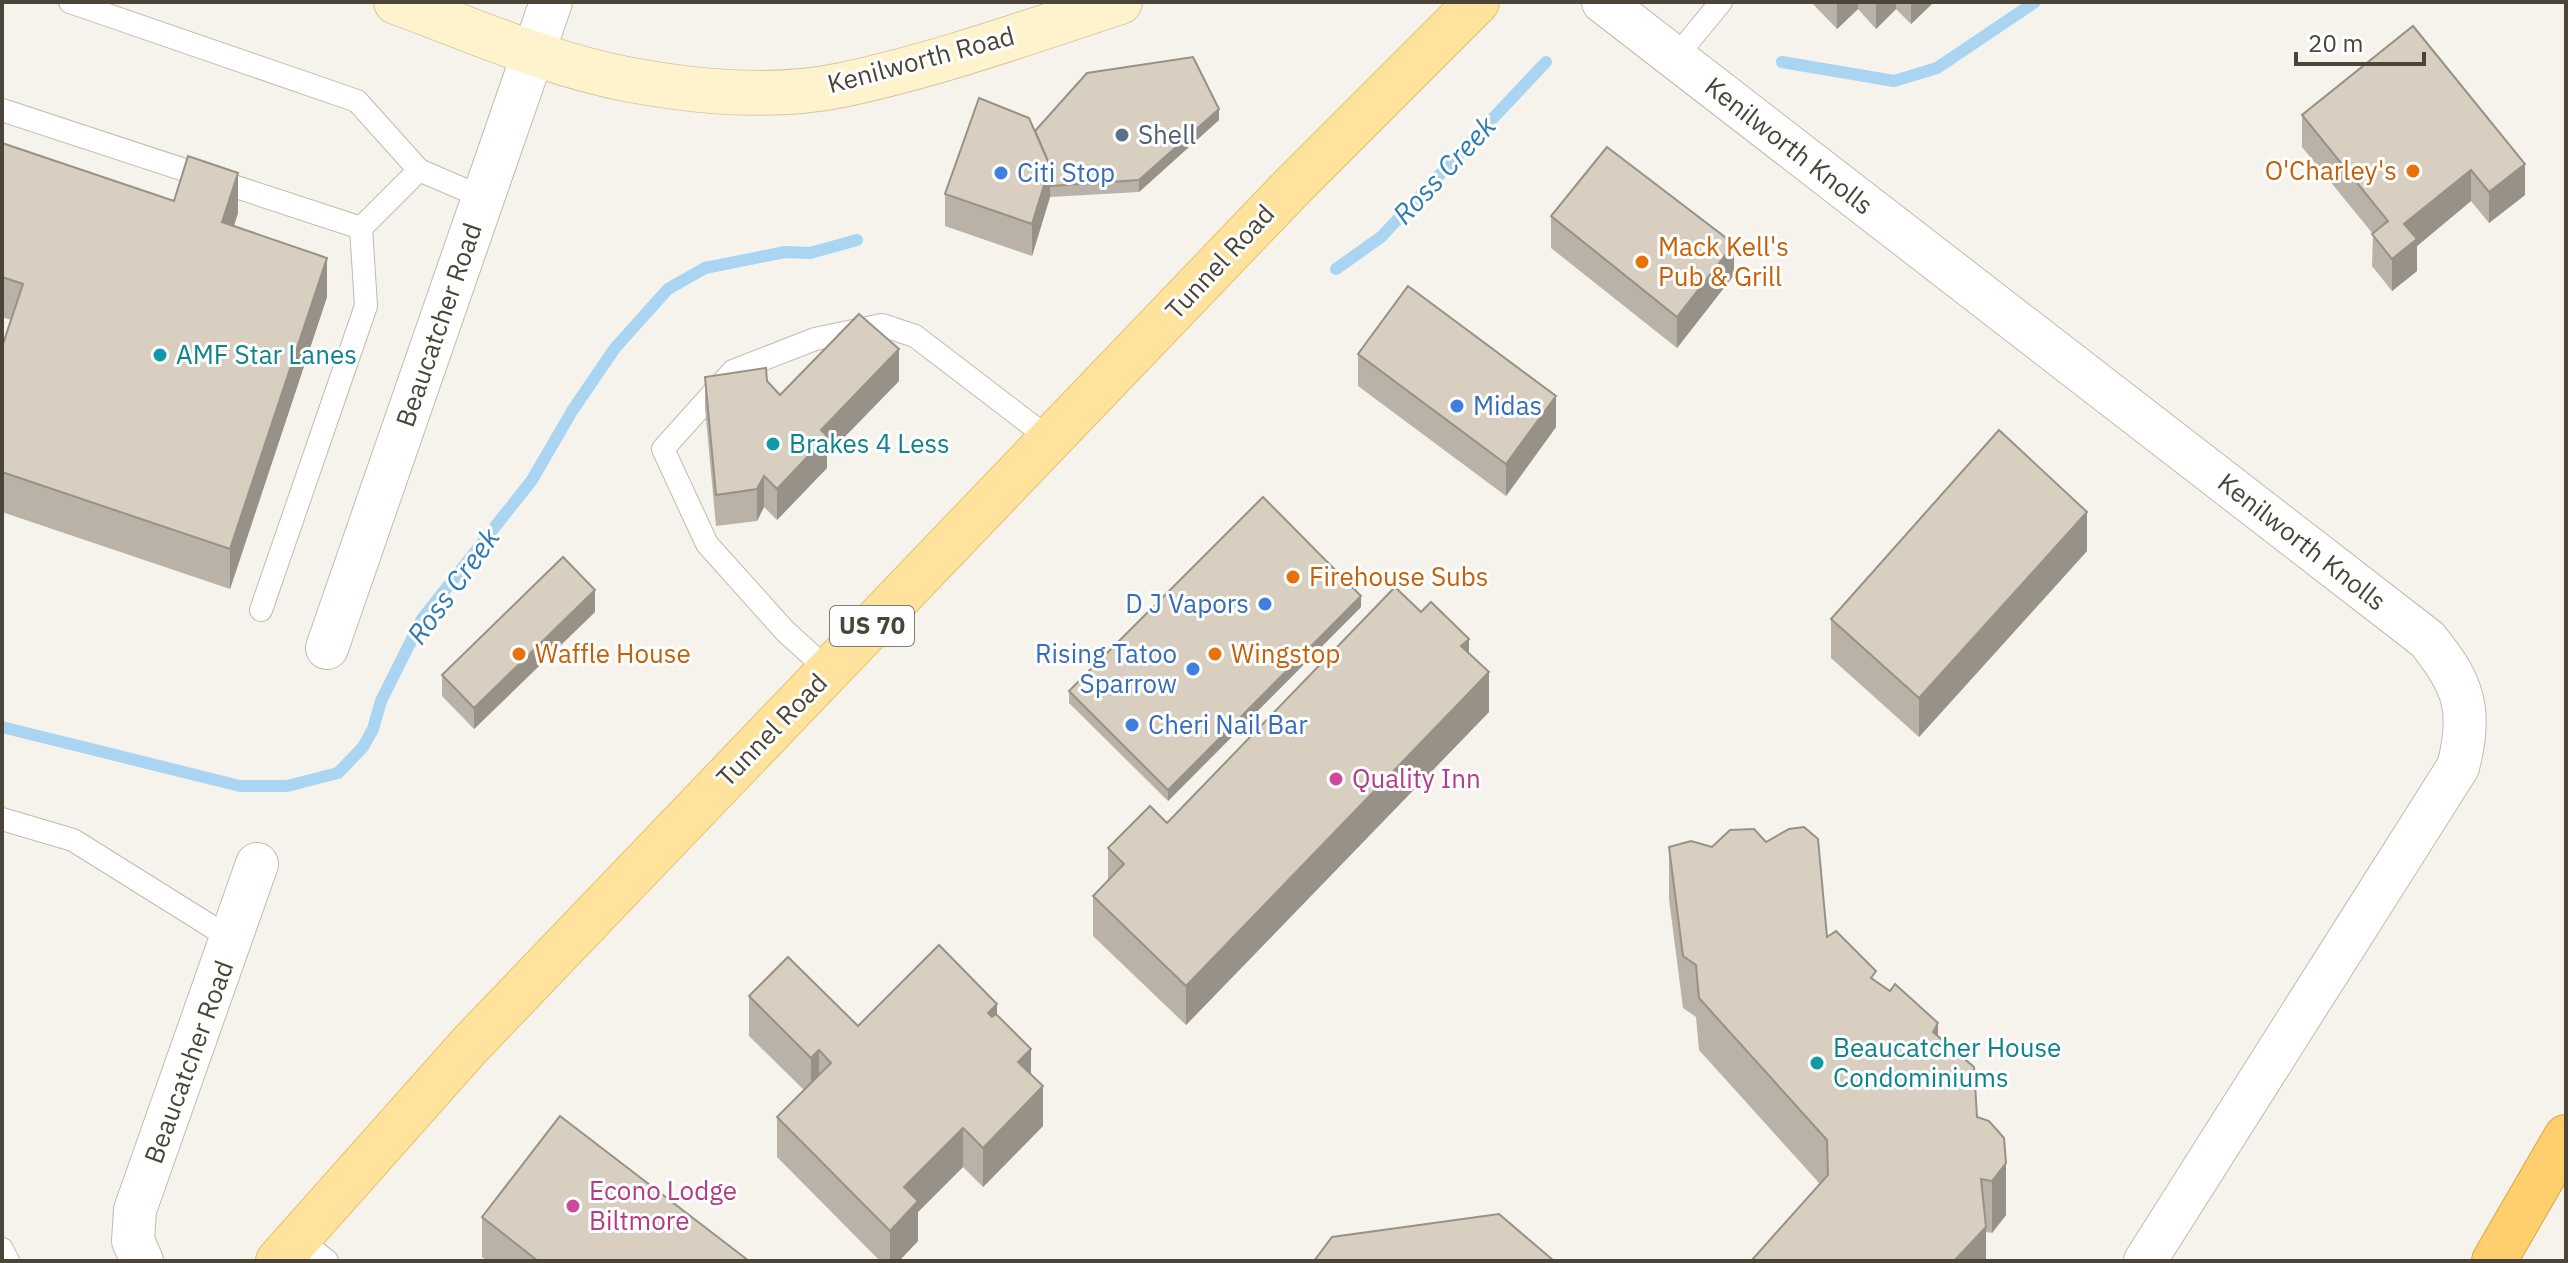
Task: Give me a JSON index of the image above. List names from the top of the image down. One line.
{"streets":{"main road":["Tunnel Road","US 70"],"street":["Kenilworth Road","Kenilworth Knolls","Beaucatcher Road"]},"crossings":[["Kenilworth Road","Beaucatcher Road"]],"water":["Ross Creek"],"places":["Shell","O'Charley's","Citi Stop","Mack Kell's Pub & Grill","AMF Star Lanes","Midas","Brakes 4 Less","Firehouse Subs","D J Vapors","Waffle House","Wingstop","Rising Tatoo Sparrow","Cheri Nail Bar","Quality Inn","Beaucatcher House Condominiums","Econo Lodge Biltmore"],"scale_bar":"20 m"}
